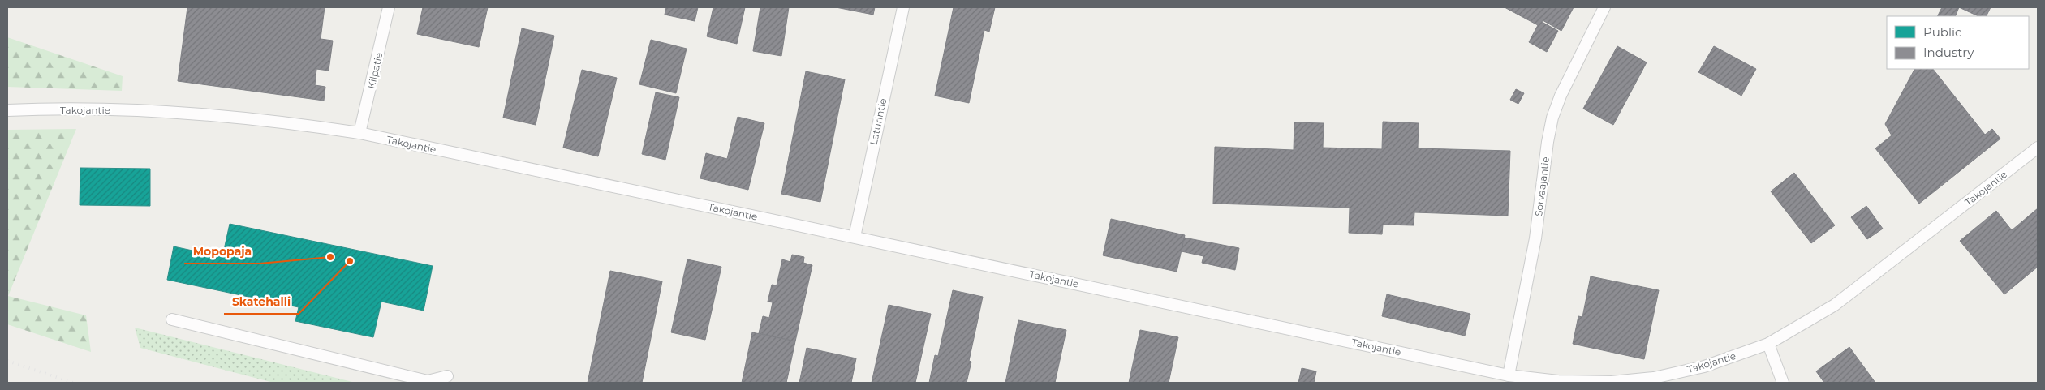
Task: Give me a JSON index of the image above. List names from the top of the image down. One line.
{"streets":{"street":["Kilpatie","Takojantie","Laturintie","Sorvaajantie"]},"crossings":[["Kilpatie","Takojantie"],["Takojantie","Laturintie"],["Takojantie","Sorvaajantie"]],"places":["Mopopaja","Skatehalli"],"legend":["Public","Industry"]}
